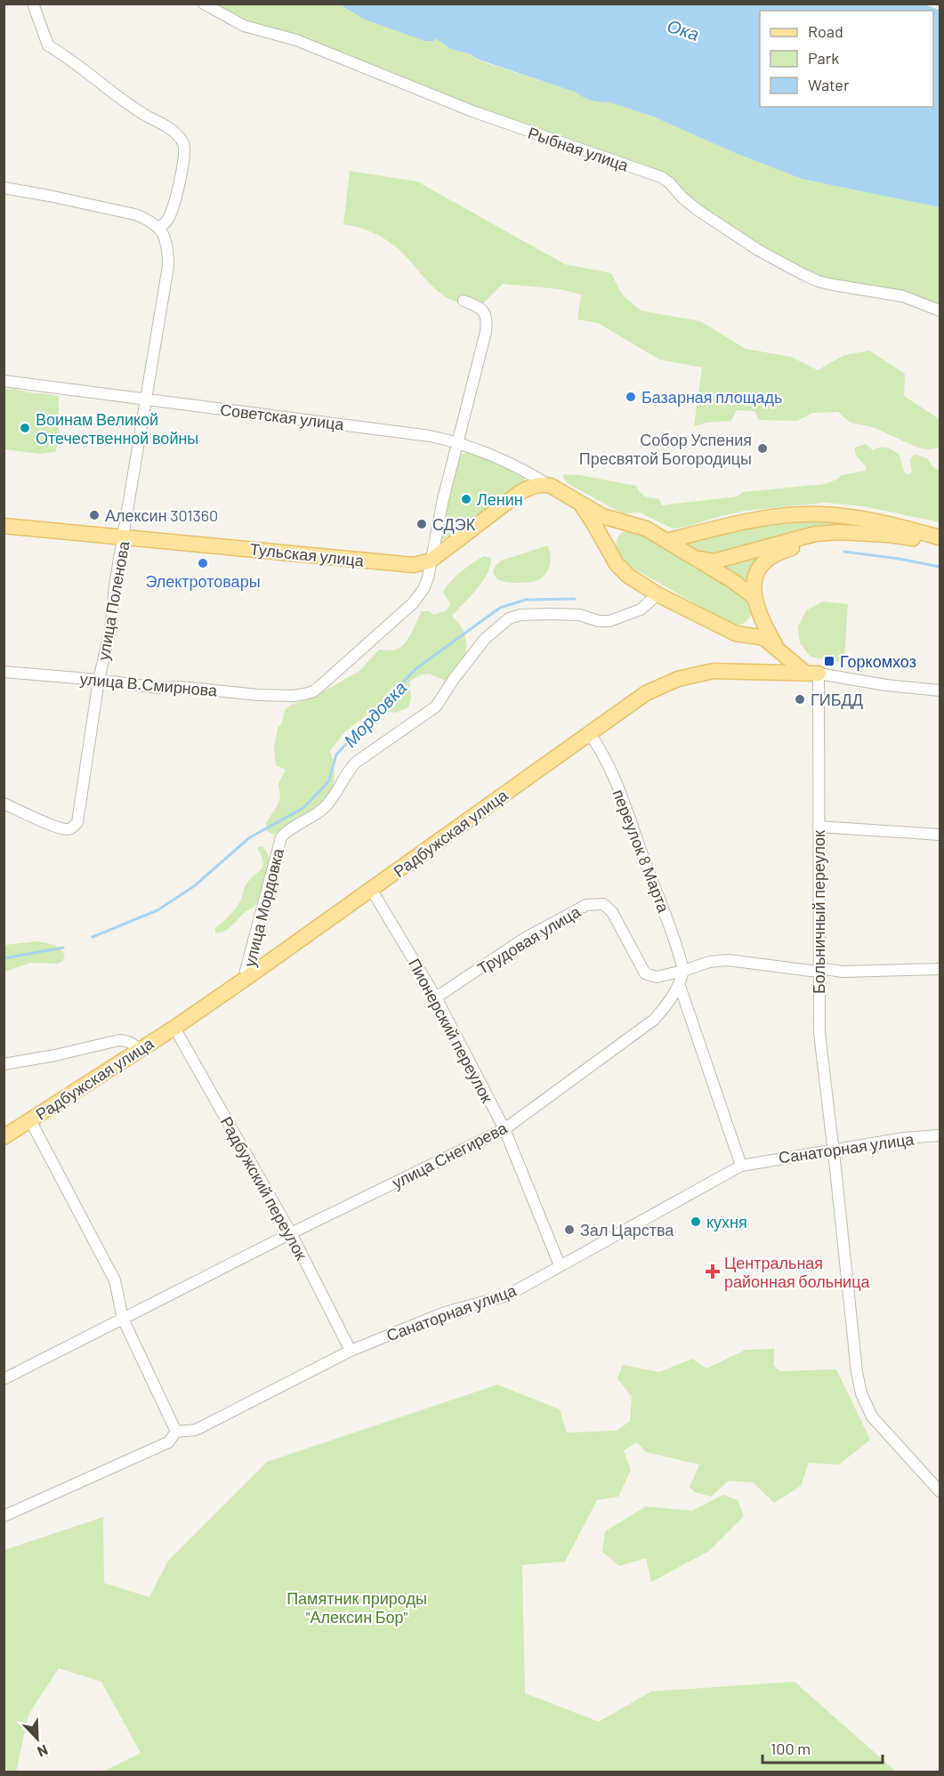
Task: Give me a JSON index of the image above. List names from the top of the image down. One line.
{"streets":{"main road":["Тульская улица","Радбужская улица"],"street":["Рыбная улица","Советская улица","улица Поленова","улица В.Смирнова","переулок 8 Марта","улица Мордовка","Больничный переулок","Трудовая улица","Пионерский переулок","Санаторная улица","улица Снегирева","Радбужский переулок"]},"crossings":[["Советская улица","Тульская улица"],["Советская улица","улица Поленова"],["Советская улица","улица В.Смирнова"],["Тульская улица","улица Поленова"],["Тульская улица","улица В.Смирнова"],["улица Поленова","улица В.Смирнова"],["Радбужская улица","переулок 8 Марта"],["Радбужская улица","улица Мордовка"],["Радбужская улица","Больничный переулок"],["Радбужская улица","Пионерский переулок"],["Радбужская улица","Радбужский переулок"],["переулок 8 Марта","Трудовая улица"],["переулок 8 Марта","улица Снегирева"],["Больничный переулок","Санаторная улица"],["Трудовая улица","Пионерский переулок"],["Трудовая улица","улица Снегирева"],["Пионерский переулок","Санаторная улица"],["Пионерский переулок","улица Снегирева"],["Санаторная улица","Радбужский переулок"],["улица Снегирева","Радбужский переулок"]],"water":["Ока","Мордовка"],"parks":["Памятник природы \"Алексин Бор\""],"places":{"other":["Базарная площадь","Воинам Великой Отечественной войны","Собор Успения Пресвятой Богородицы","Ленин","Алексин 301360","СДЭК","Электротовары","ГИБДД","кухня","Зал Царства"],"transit":["Горкомхоз"],"health":["Центральная районная больница"]},"legend":["Road","Park","Water"],"scale_bar":"100 m","north":"bottom right"}
